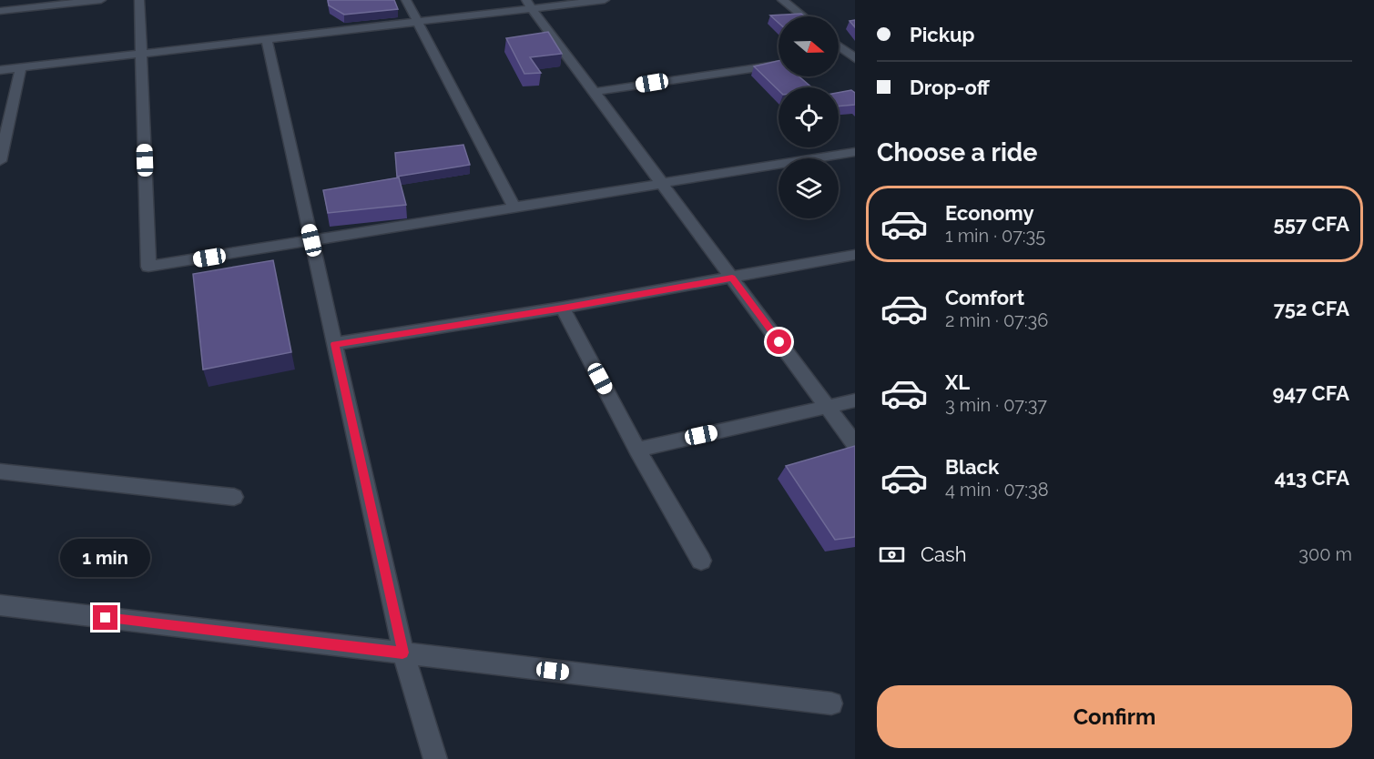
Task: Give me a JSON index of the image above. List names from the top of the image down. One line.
{"north":"right","page":{"banner":["Pickup","Drop-off"],"heading":"Choose a ride","list":[{"name":"Economy","note":"1 min · 07:35","value":"557 CFA"},{"name":"Comfort","note":"2 min · 07:36","value":"752 CFA"},{"name":"XL","note":"3 min · 07:37","value":"947 CFA"},{"name":"Black","note":"4 min · 07:38","value":"413 CFA"}],"pay":["Cash","300 m"],"bubble":"1 min","buttons":"Confirm"}}
